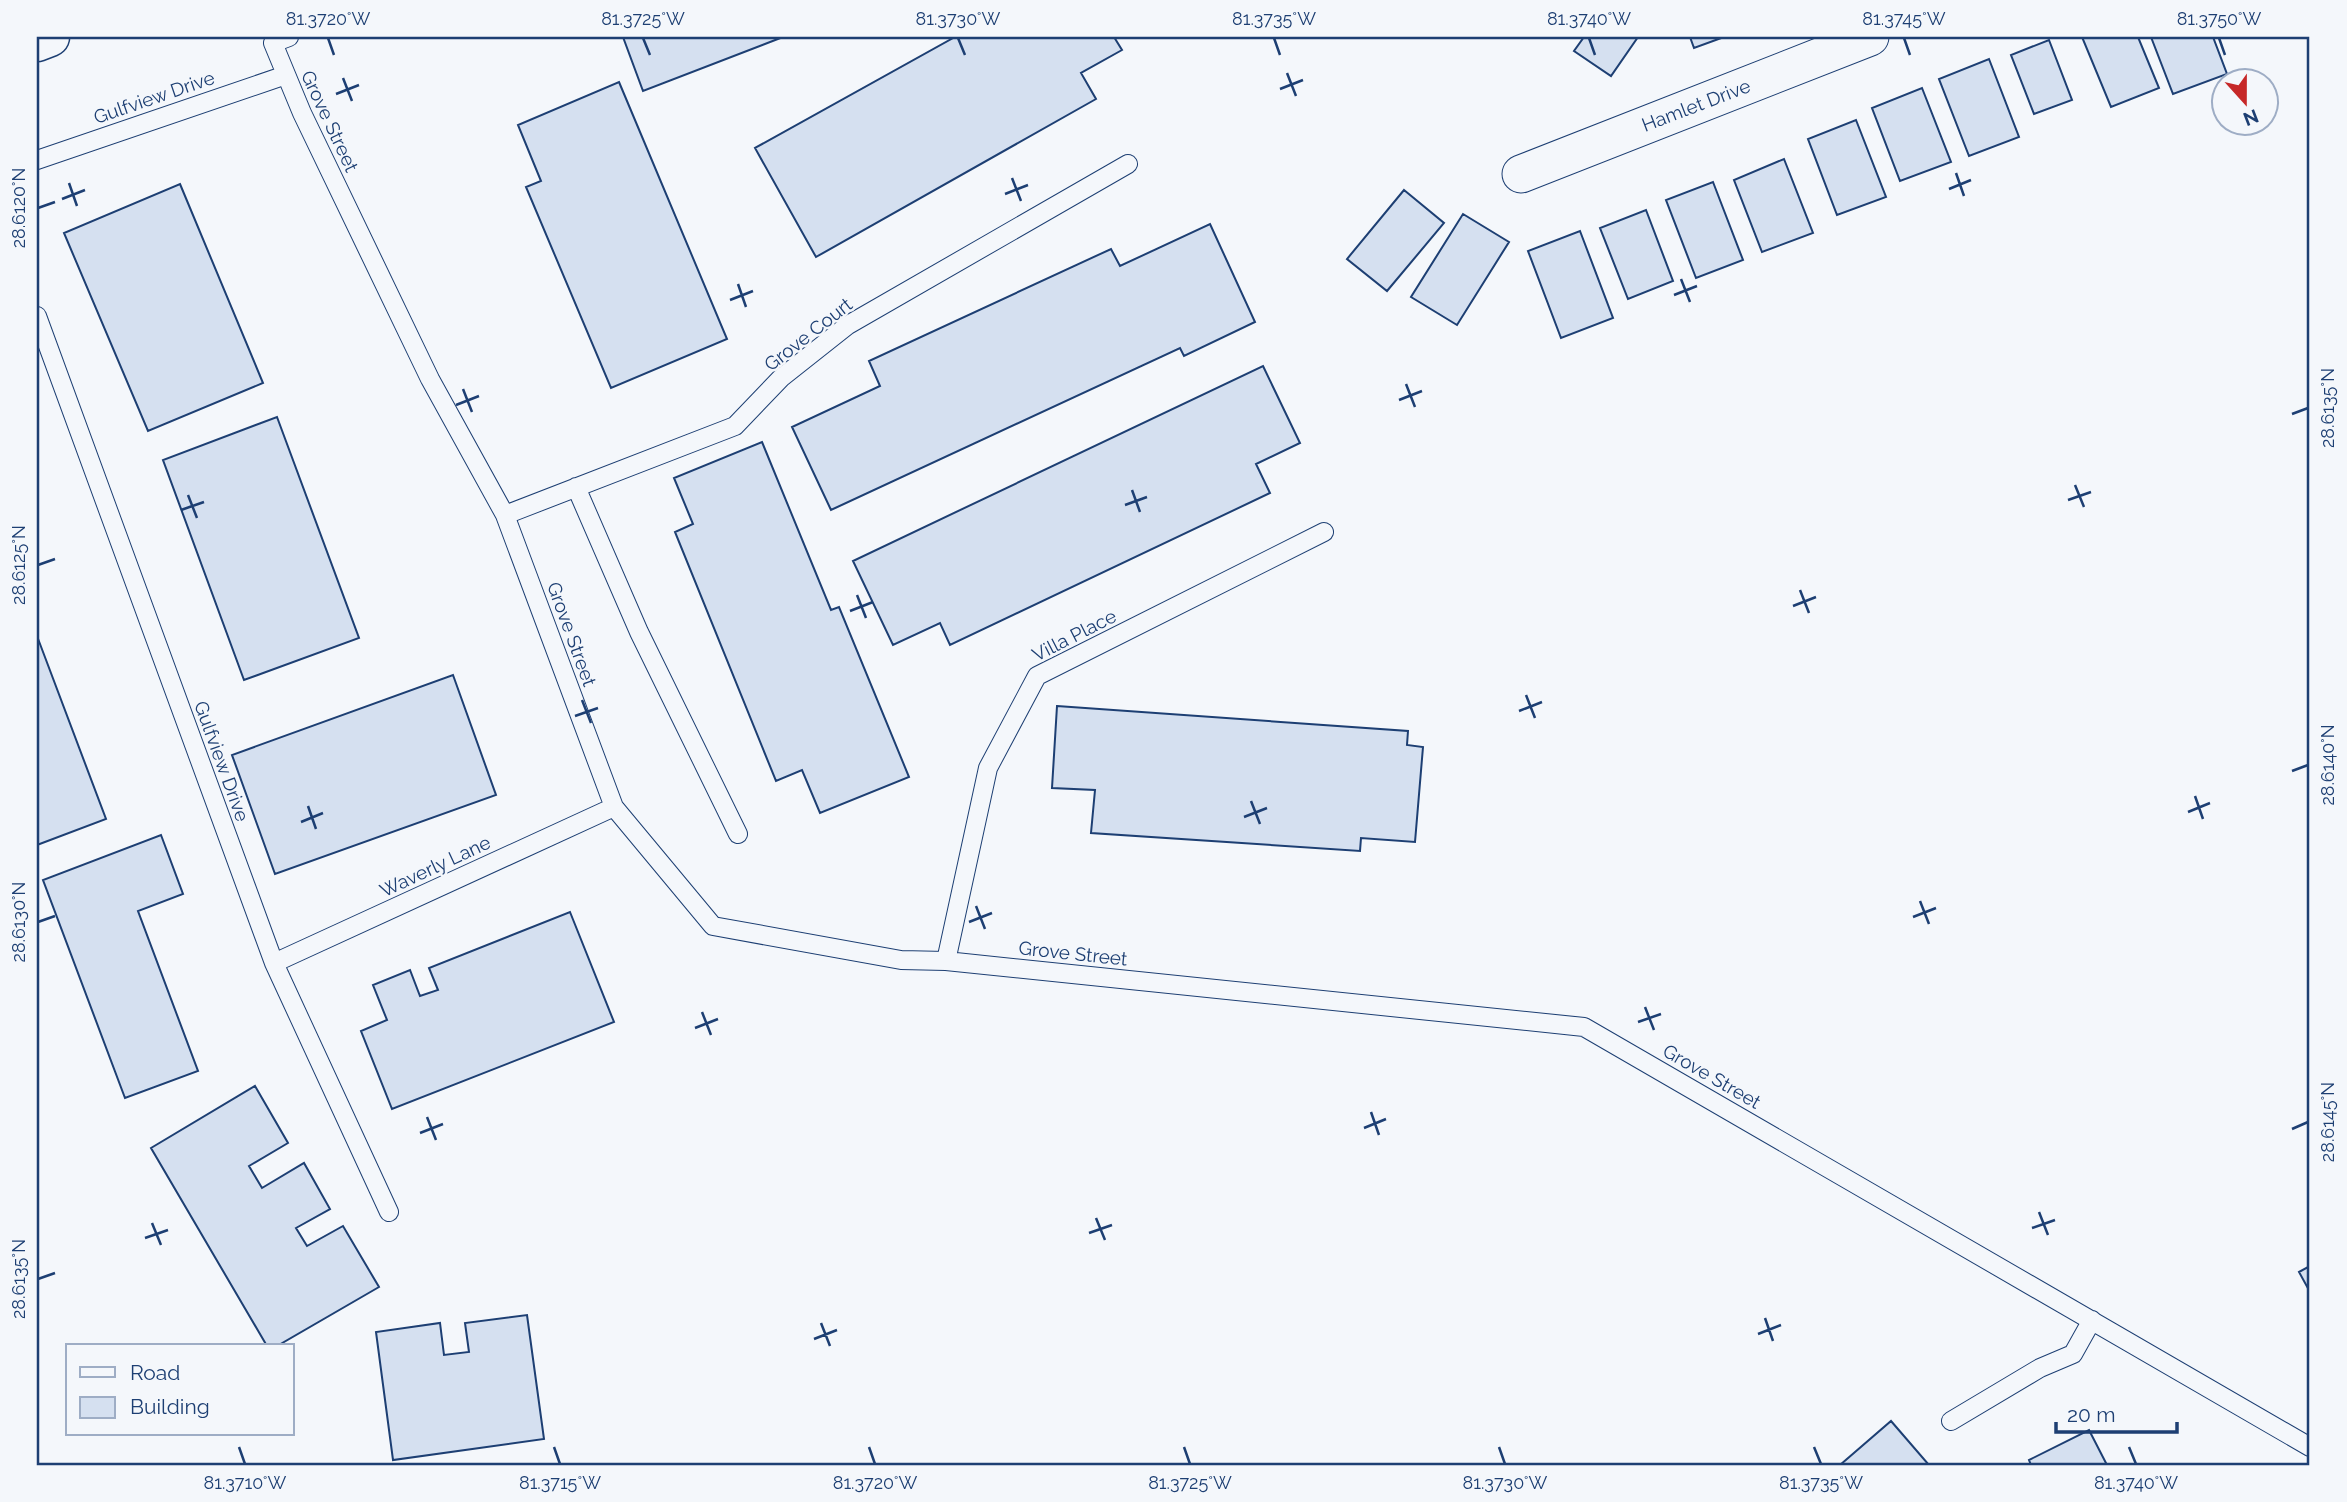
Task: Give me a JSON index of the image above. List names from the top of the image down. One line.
{"streets":{"street":["Hamlet Drive"],"lane":["Gulfview Drive","Grove Street","Grove Court","Villa Place","Waverly Lane"]},"crossings":[["Gulfview Drive","Grove Street"],["Gulfview Drive","Waverly Lane"],["Grove Street","Grove Court"],["Grove Street","Villa Place"],["Grove Street","Waverly Lane"]],"legend":["Road","Building"],"scale_bar":"20 m","north":"bottom","coordinates":["81.3720°W","81.3725°W","81.3730°W","81.3735°W","81.3740°W","81.3745°W","81.3750°W","28.6120°N","28.6135°N","28.6125°N","28.6140°N","28.6130°N","28.6145°N","81.3710°W","81.3715°W"]}
